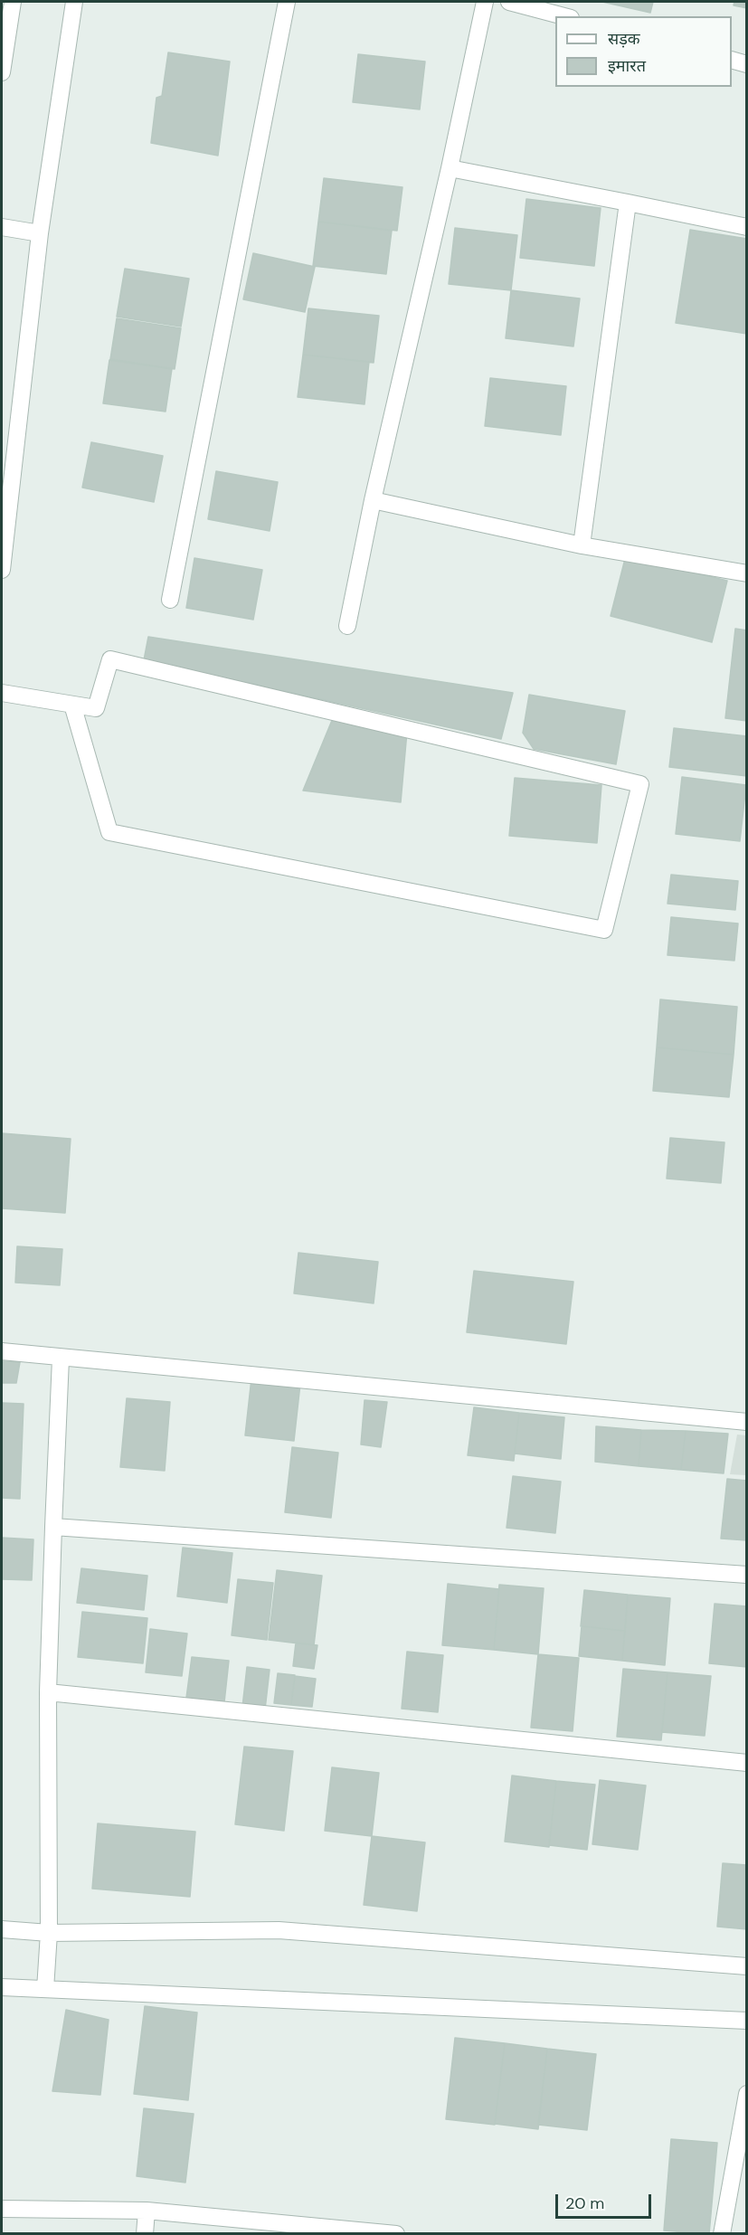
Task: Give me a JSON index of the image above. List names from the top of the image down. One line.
{"legend":["सड़क","इमारत"],"scale_bar":"20 m"}
